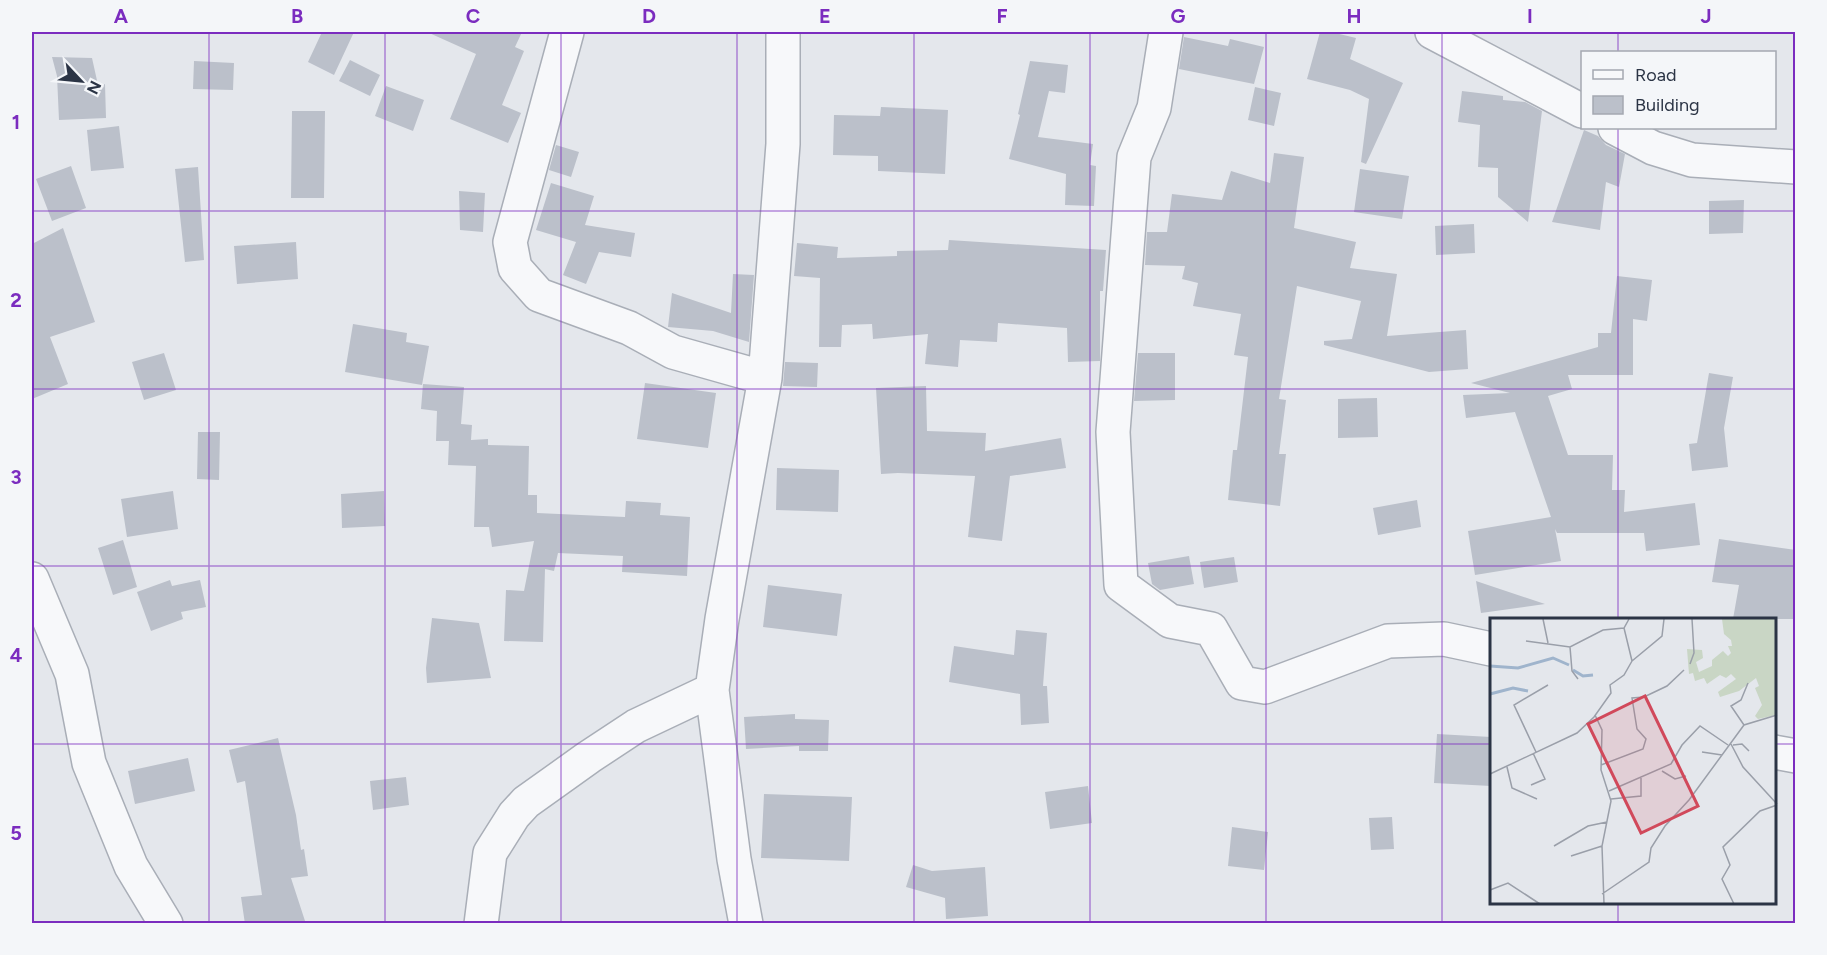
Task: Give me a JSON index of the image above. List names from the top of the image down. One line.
{"legend":["Road","Building"],"north":"bottom right","grid":{"columns":["A","B","C","D","E","F","G","H","I","J"],"rows":["1","2","3","4","5"]}}
